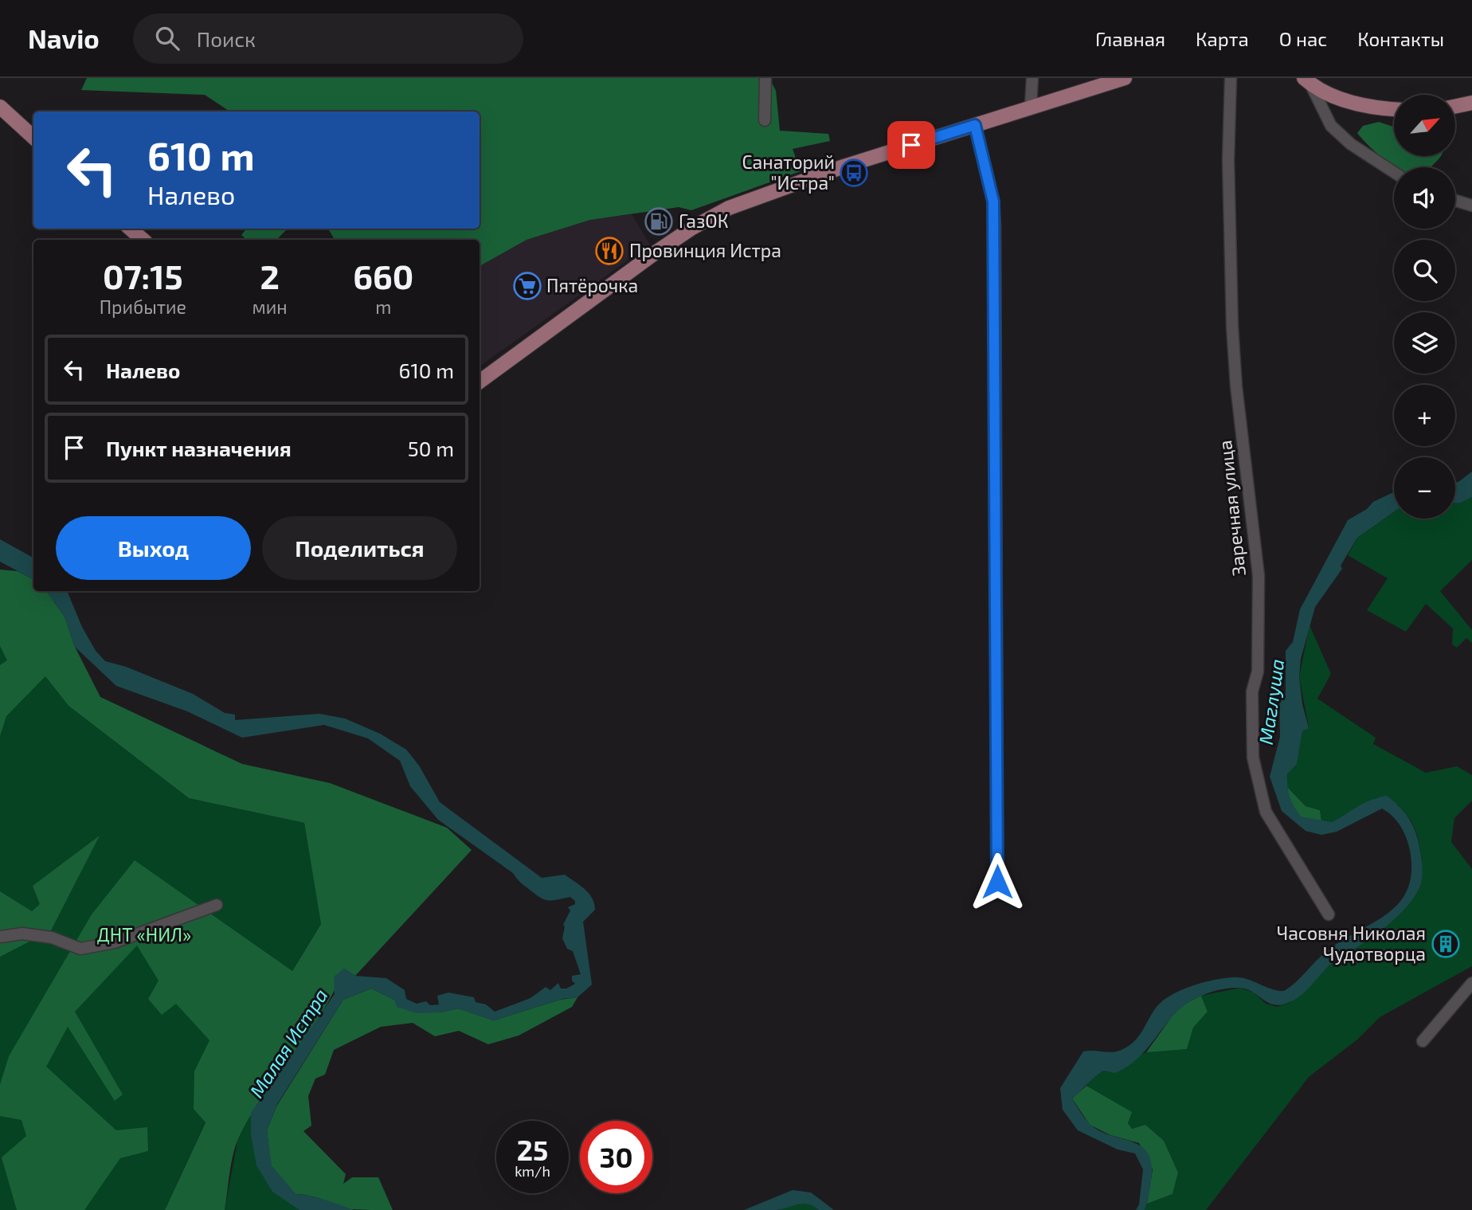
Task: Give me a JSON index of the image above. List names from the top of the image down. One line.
{"streets":{"street":["Заречная улица"]},"water":["Маглуша","Малая Истра"],"parks":["ДНТ «НИЛ»"],"places":{"bus stop":["Санаторий \"Истра\""],"fuel station":["ГазОК"],"restaurant":["Провинция Истра"],"supermarket":["Пятёрочка"],"building":["Часовня Николая Чудотворца"]},"north":"top right","page":{"header":"Navio","search":"Поиск","nav":["Главная","Карта","О нас","Контакты"],"map_buttons":["+","−"],"turn":["610 m","Налево"],"eta":["07:15","Прибытие","2","мин","660","m"],"list":[{"name":"Налево","value":"610 m"},{"name":"Пункт назначения","value":"50 m"}],"buttons":["Выход","Поделиться"],"speed":"25 km/h","limit":"30"}}
